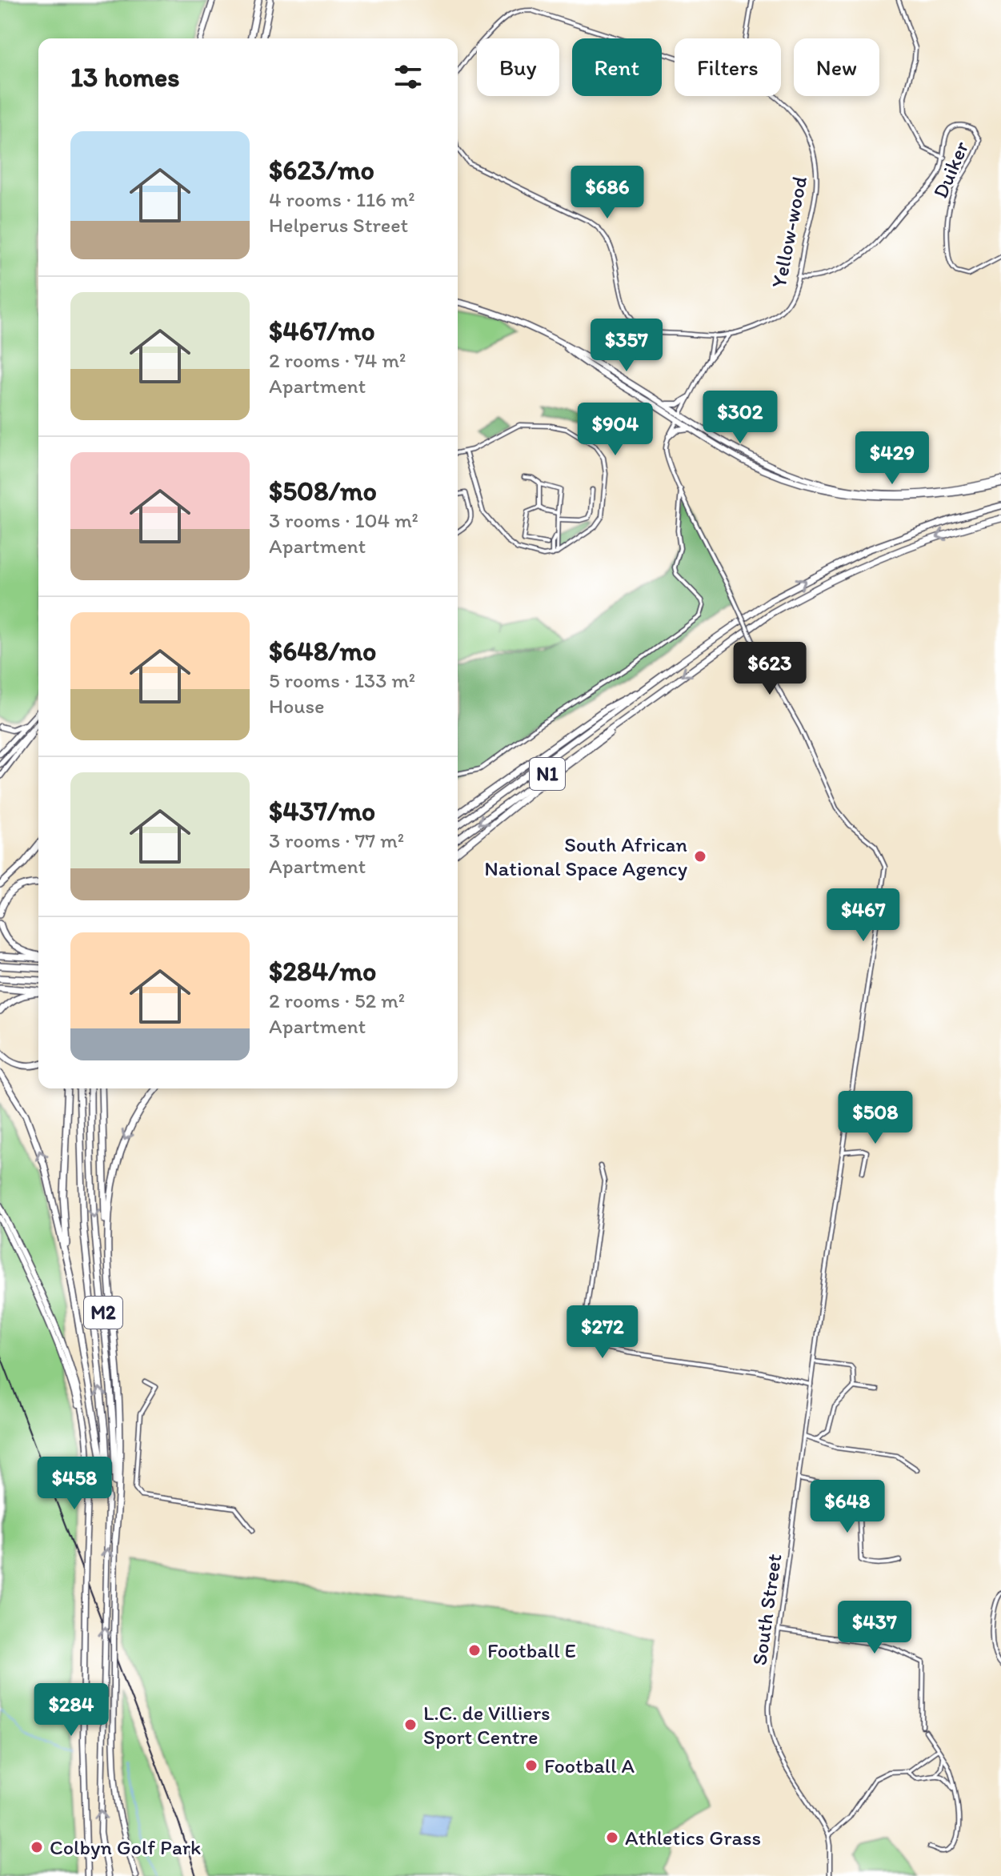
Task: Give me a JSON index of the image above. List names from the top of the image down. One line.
{"streets":{"highway":["N1","M2"],"street":["Duiker","Yellow-wood","South Street"]},"crossings":[["Duiker","Yellow-wood"]],"places":["South African National Space Agency","Football E","L.C. de Villiers Sport Centre","Football A","Athletics Grass","Colbyn Golf Park"],"page":{"chip":["Buy","Rent","Filters","New"],"heading":"13 homes","list":[{"name":"$623/mo","note":"4 rooms · 116 m² · Helperus Street"},{"name":"$467/mo","note":"2 rooms · 74 m² · Apartment"},{"name":"$508/mo","note":"3 rooms · 104 m² · Apartment"},{"name":"$648/mo","note":"5 rooms · 133 m² · House"},{"name":"$437/mo","note":"3 rooms · 77 m² · Apartment"},{"name":"$284/mo","note":"2 rooms · 52 m² · Apartment"}],"price":["$686","$357","$302","$904","$429","$623","$467","$508","$272","$458","$648","$437","$284"]}}
